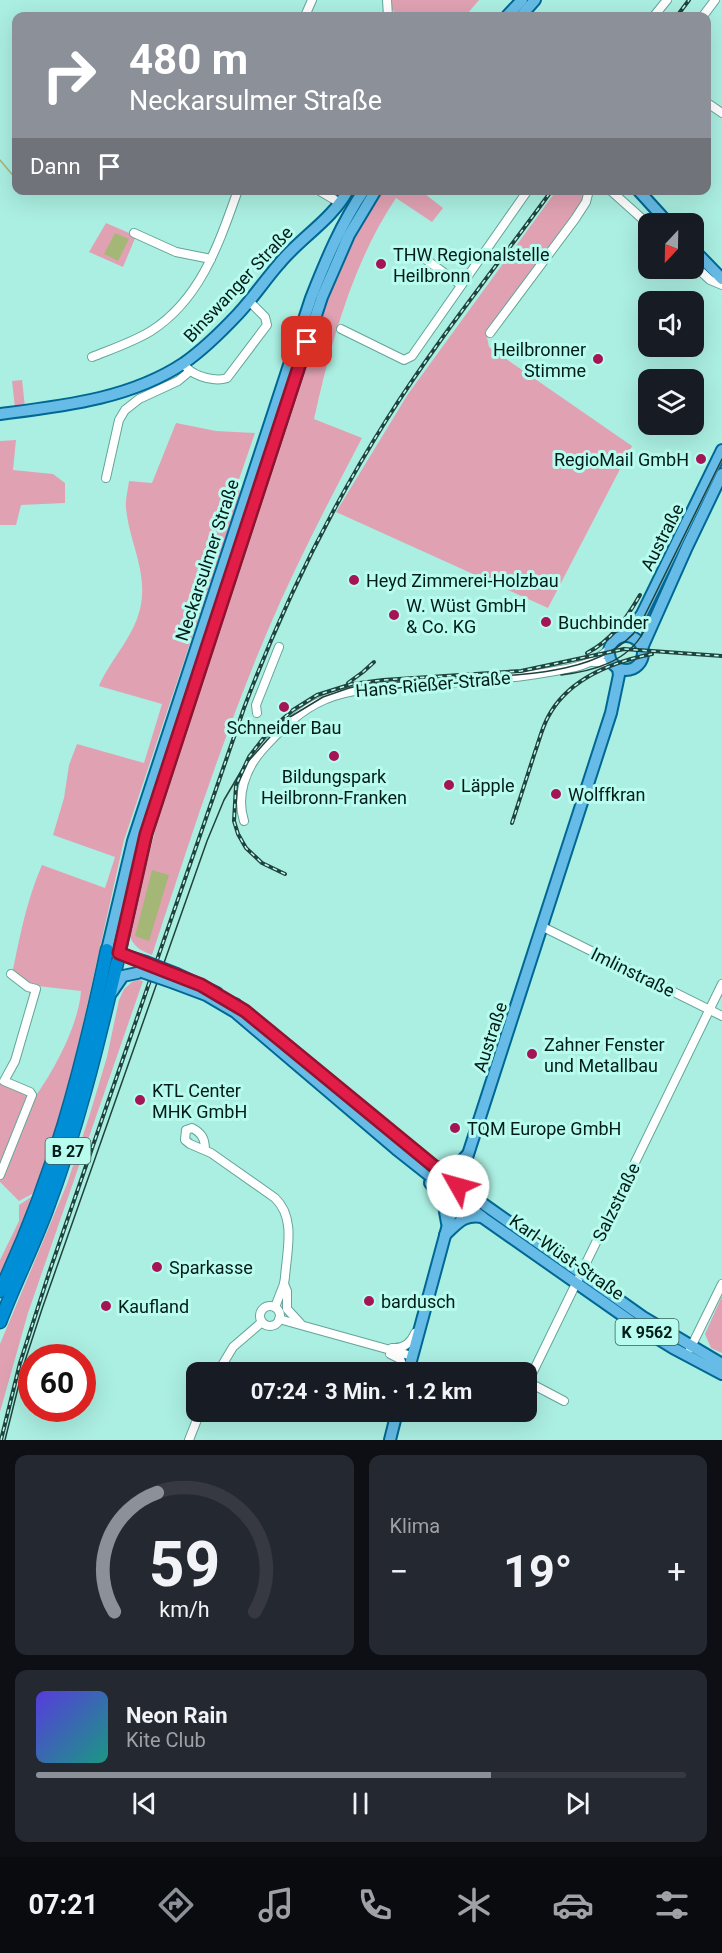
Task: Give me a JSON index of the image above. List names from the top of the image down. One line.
{"streets":{"highway":["B 27"],"main road":["Binswanger Straße","Austraße","Neckarsulmer Straße","Karl-Wüst-Straße","K 9562"],"street":["Hans-Rießer-Straße","Imlinstraße","Salzstraße"]},"crossings":[["Austraße","Hans-Rießer-Straße"],["Austraße","Imlinstraße"],["Austraße","Karl-Wüst-Straße"],["Neckarsulmer Straße","B 27"],["Neckarsulmer Straße","Karl-Wüst-Straße"],["Imlinstraße","Salzstraße"],["B 27","Karl-Wüst-Straße"],["Salzstraße","Karl-Wüst-Straße"]],"places":["THW Regionalstelle Heilbronn","Heilbronner Stimme","RegioMail GmbH","Heyd Zimmerei-Holzbau","W. Wüst GmbH & Co. KG","Buchbinder","Schneider Bau","Bildungspark Heilbronn-Franken","Läpple","Wolffkran","Zahner Fenster und Metallbau","KTL Center MHK GmbH","TQM Europe GmbH","Sparkasse","bardusch","Kaufland"],"north":"bottom","page":{"turn":["480 m","Neckarsulmer Straße"],"then":"Dann","limit":"60","trip":"07:24 · 3 Min. · 1.2 km","tile":"Klima","heat":["−","19°","+"],"song":["Neon Rain","Kite Club"],"tabs":"07:21","gauge":["59","km/h"]}}
